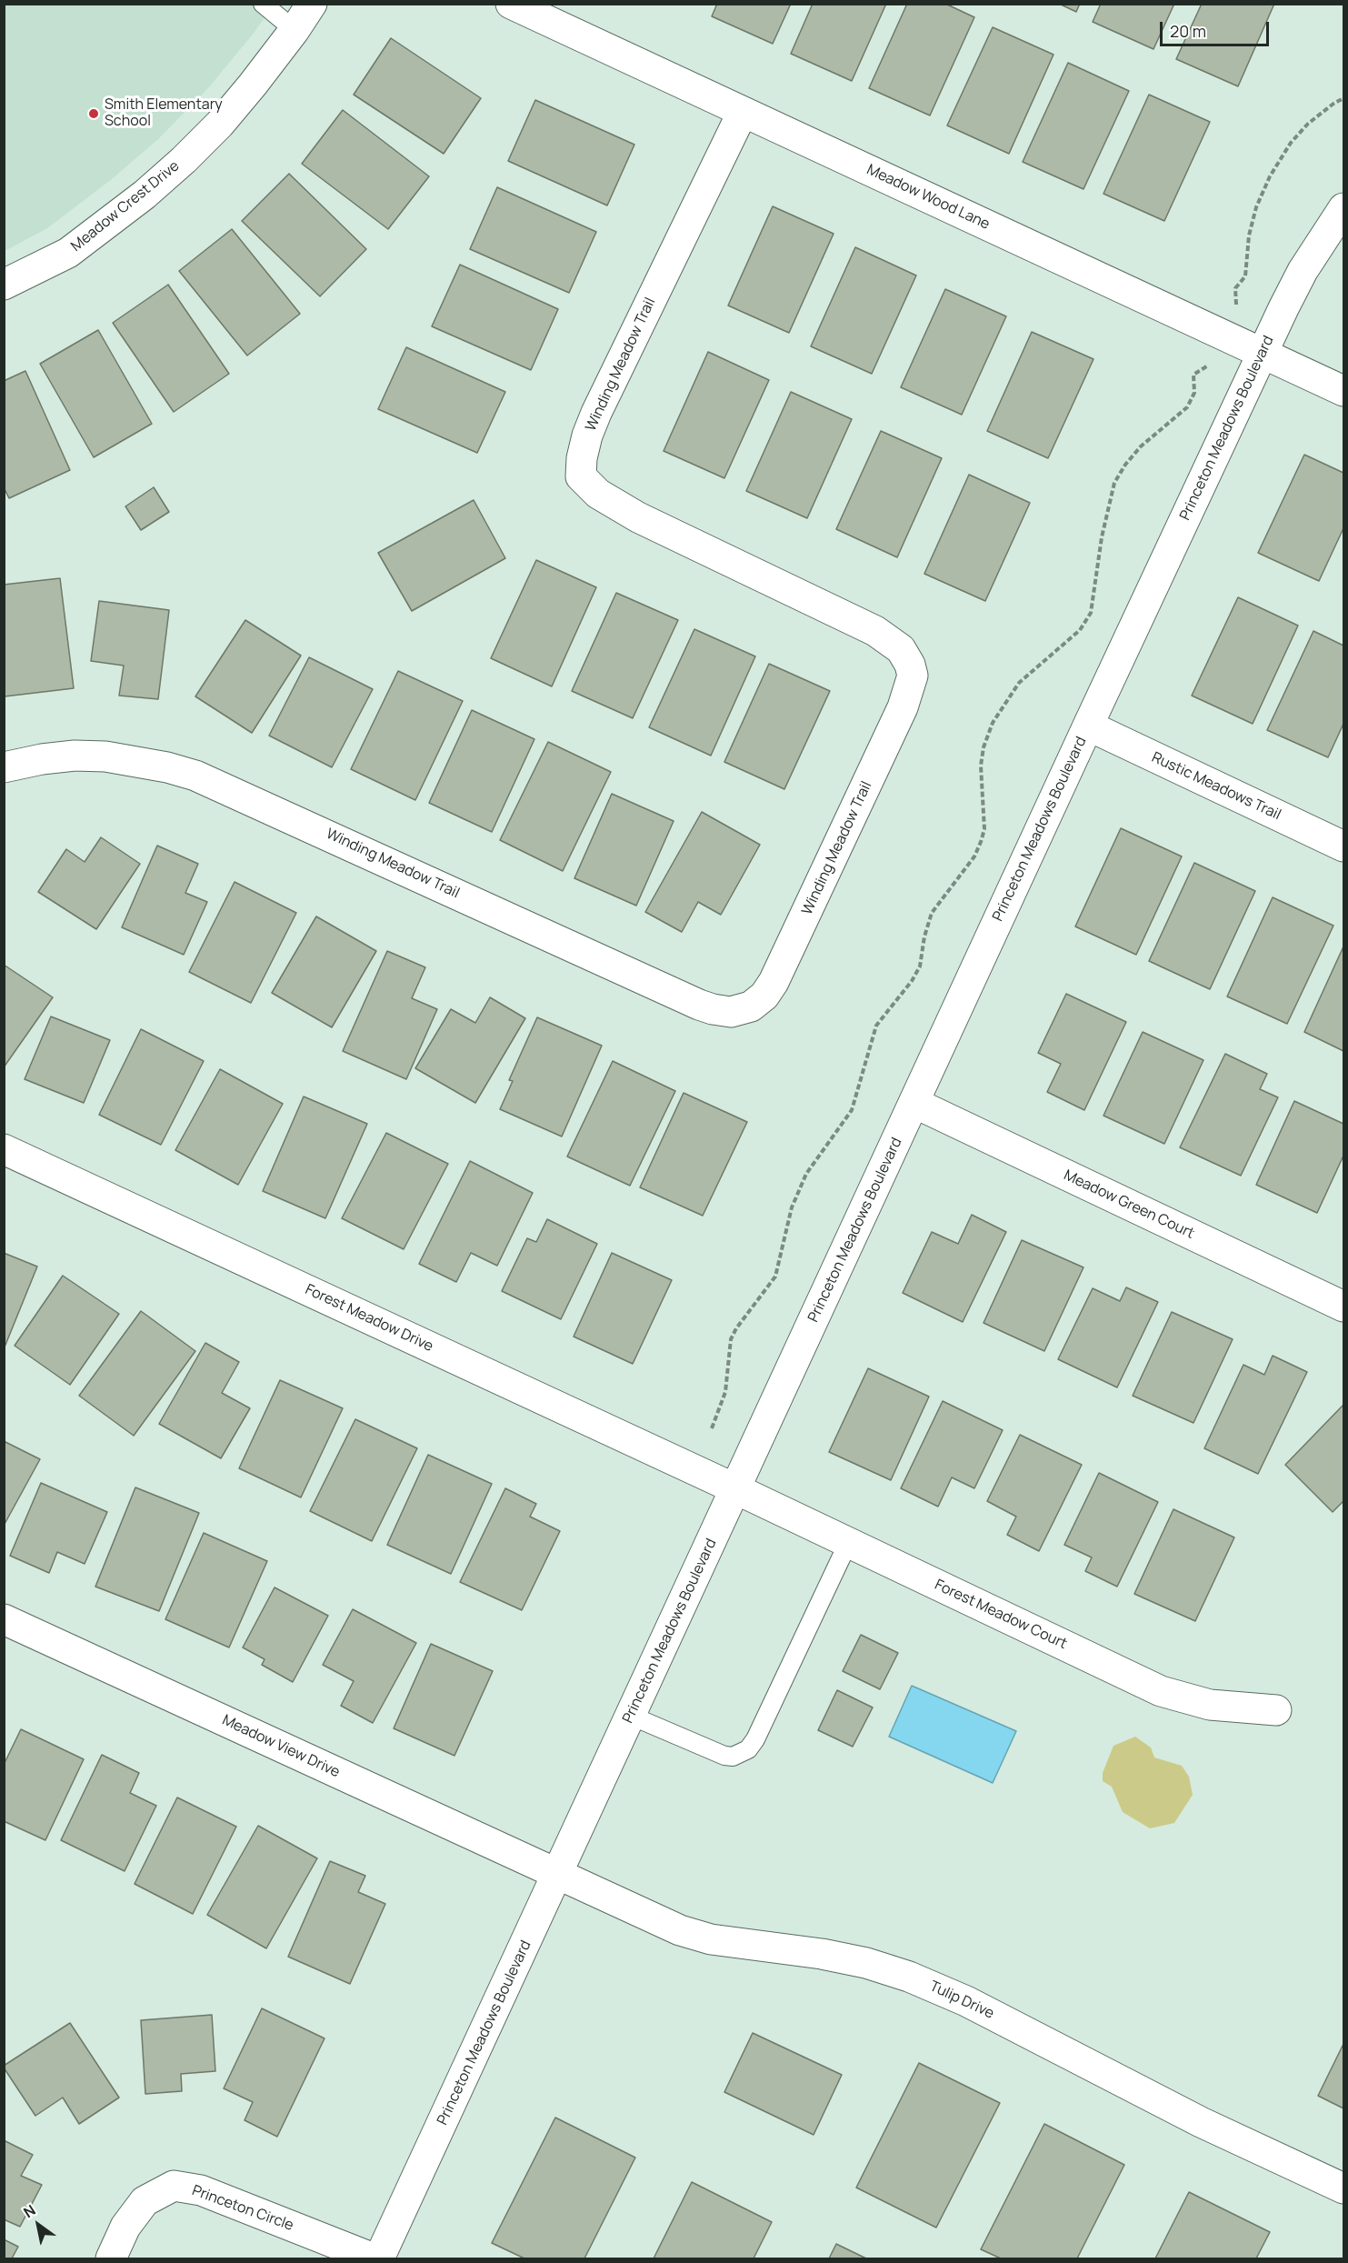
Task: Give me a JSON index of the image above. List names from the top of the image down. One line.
{"streets":{"street":["Meadow Wood Lane","Meadow Crest Drive","Winding Meadow Trail","Princeton Meadows Boulevard","Rustic Meadows Trail","Meadow Green Court","Forest Meadow Drive","Forest Meadow Court","Meadow View Drive","Tulip Drive","Princeton Circle"]},"crossings":[["Meadow Wood Lane","Winding Meadow Trail"],["Meadow Wood Lane","Princeton Meadows Boulevard"],["Princeton Meadows Boulevard","Rustic Meadows Trail"],["Princeton Meadows Boulevard","Meadow Green Court"],["Princeton Meadows Boulevard","Forest Meadow Drive"],["Princeton Meadows Boulevard","Forest Meadow Court"],["Princeton Meadows Boulevard","Meadow View Drive"],["Princeton Meadows Boulevard","Tulip Drive"],["Forest Meadow Drive","Forest Meadow Court"],["Meadow View Drive","Tulip Drive"]],"places":["Smith Elementary School"],"scale_bar":"20 m","north":"top left"}
